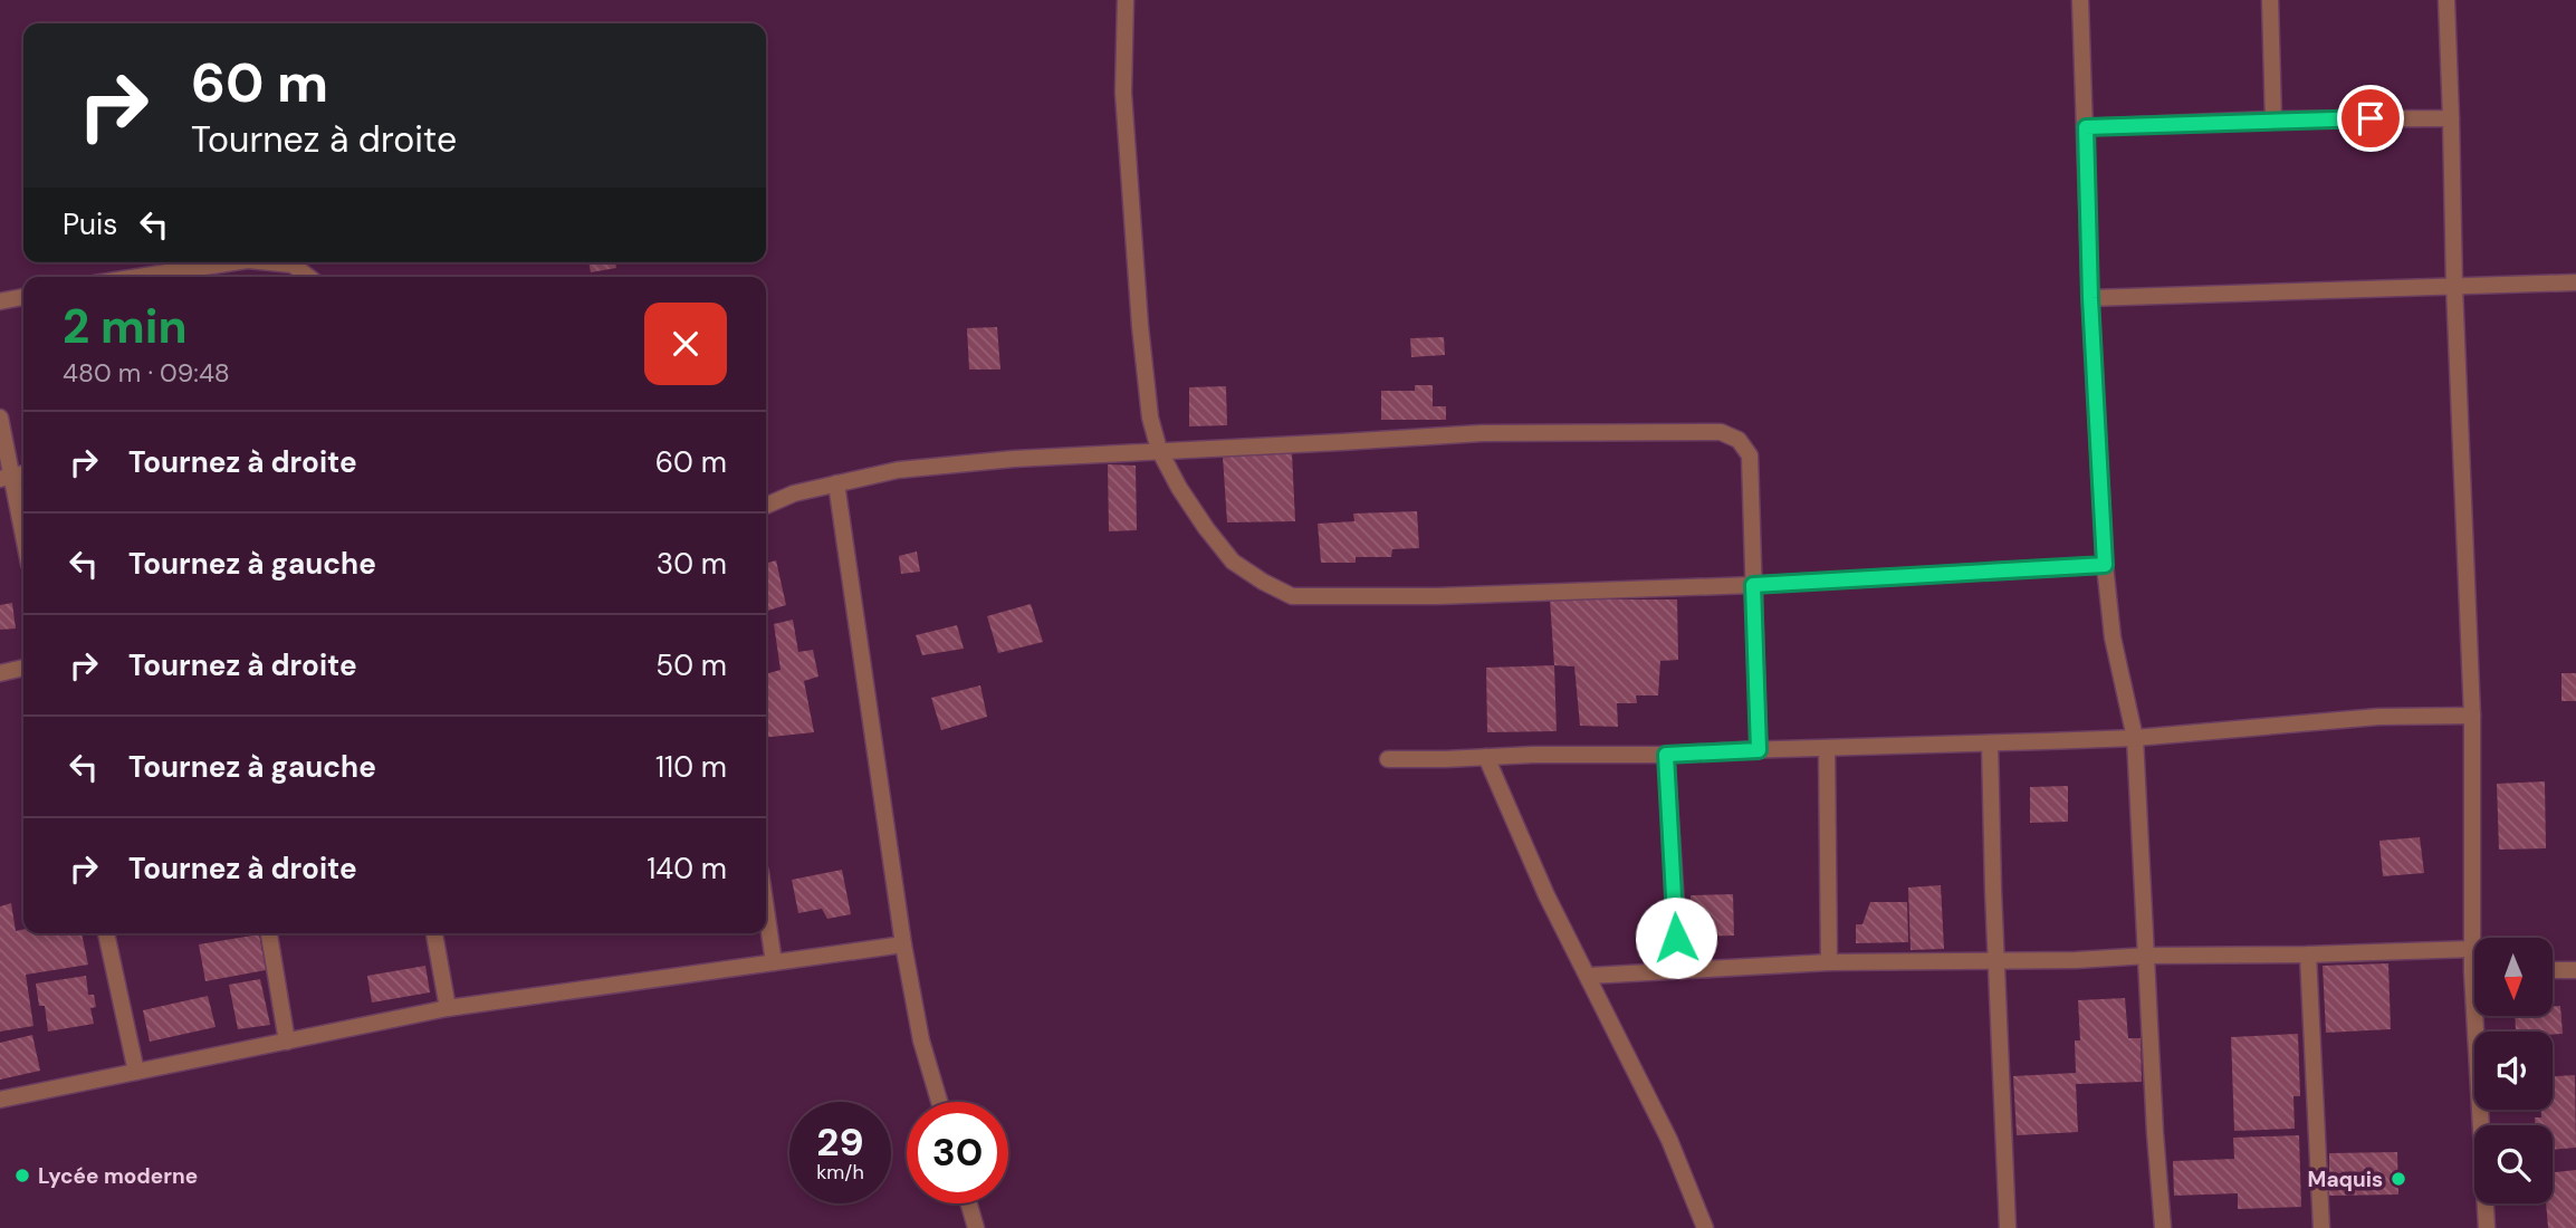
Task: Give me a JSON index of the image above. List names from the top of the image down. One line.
{"places":["Lycée moderne","Maquis"],"north":"bottom","page":{"turn":["60 m","Tournez à droite"],"then":"Puis","heading":["2 min","480 m · 09:48"],"list":[{"name":"Tournez à droite","value":"60 m"},{"name":"Tournez à gauche","value":"30 m"},{"name":"Tournez à droite","value":"50 m"},{"name":"Tournez à gauche","value":"110 m"},{"name":"Tournez à droite","value":"140 m"}],"speed":"29 km/h","limit":"30"}}
